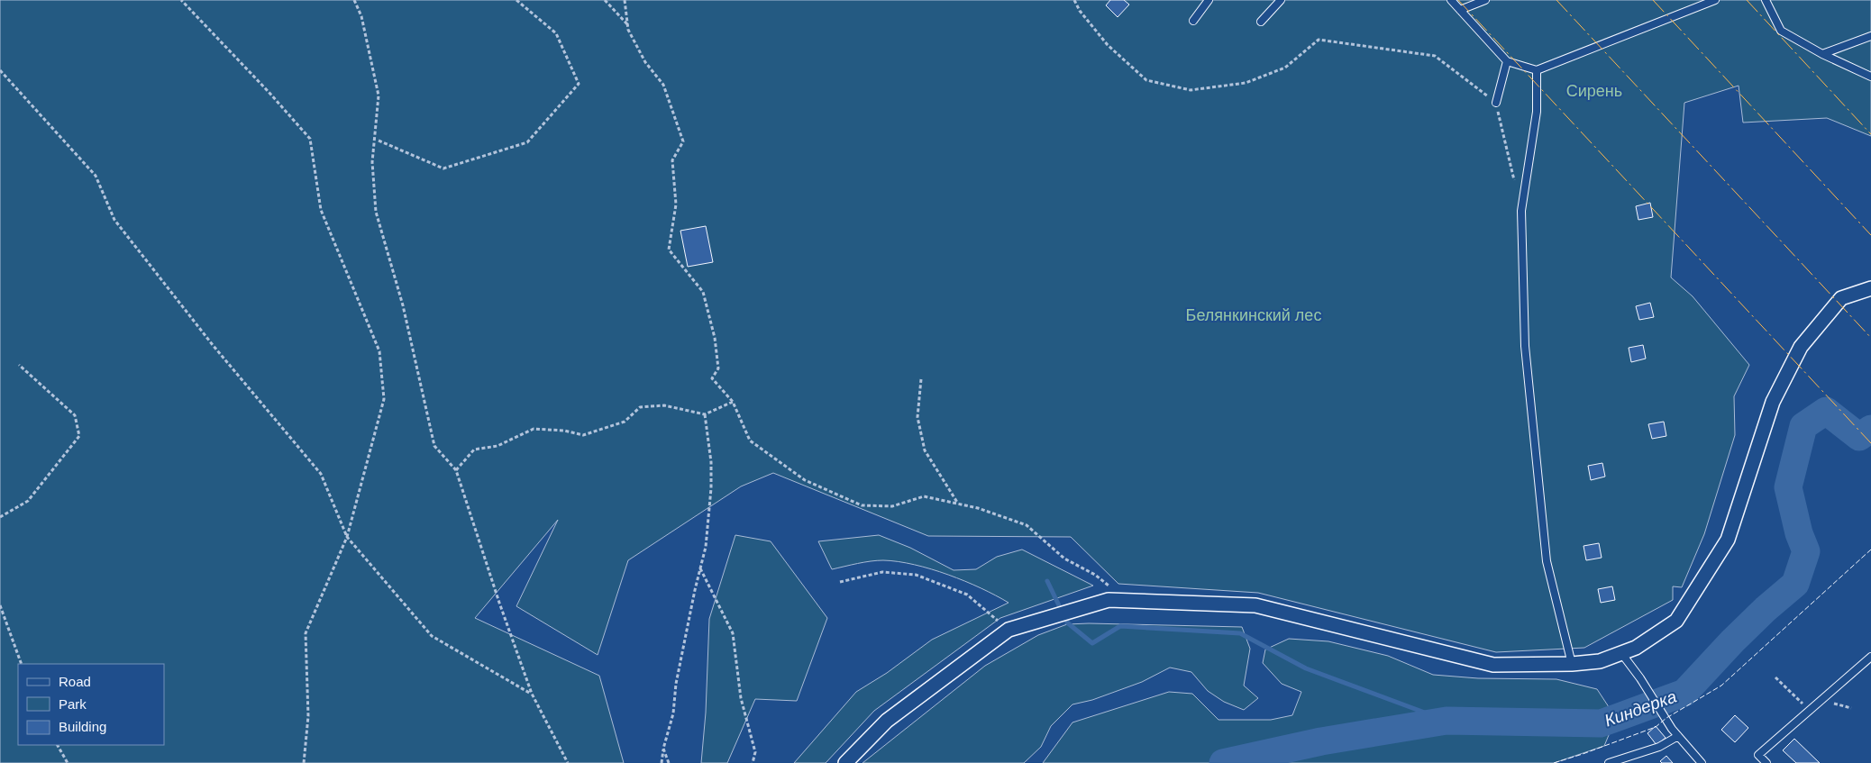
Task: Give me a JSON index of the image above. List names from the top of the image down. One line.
{"water":["Киндерка"],"parks":["Сирень","Белянкинский лес"],"legend":["Road","Park","Building"]}
